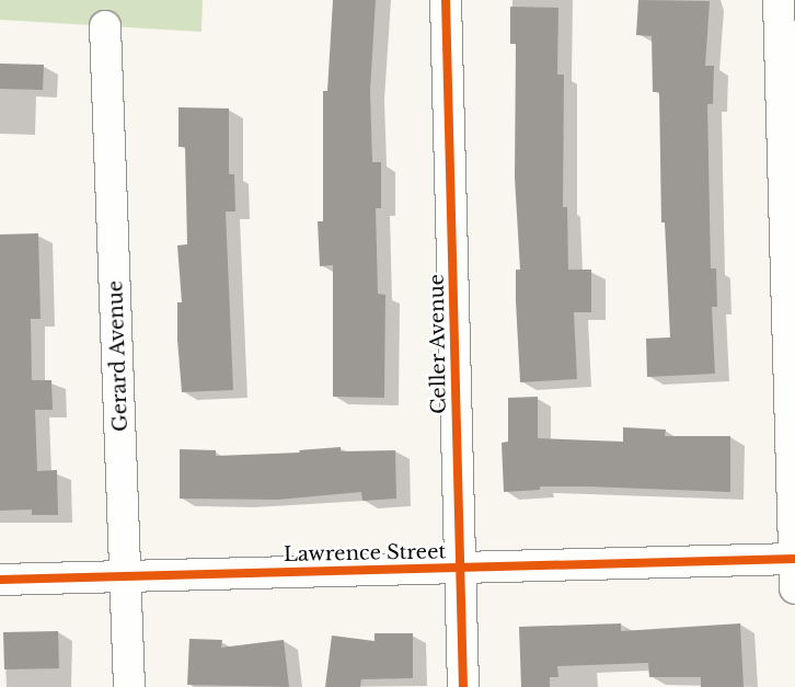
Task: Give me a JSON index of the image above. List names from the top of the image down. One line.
{"streets":{"street":["Celler Avenue","Gerard Avenue","Lawrence Street"]},"crossings":[["Celler Avenue","Lawrence Street"],["Gerard Avenue","Lawrence Street"]]}
